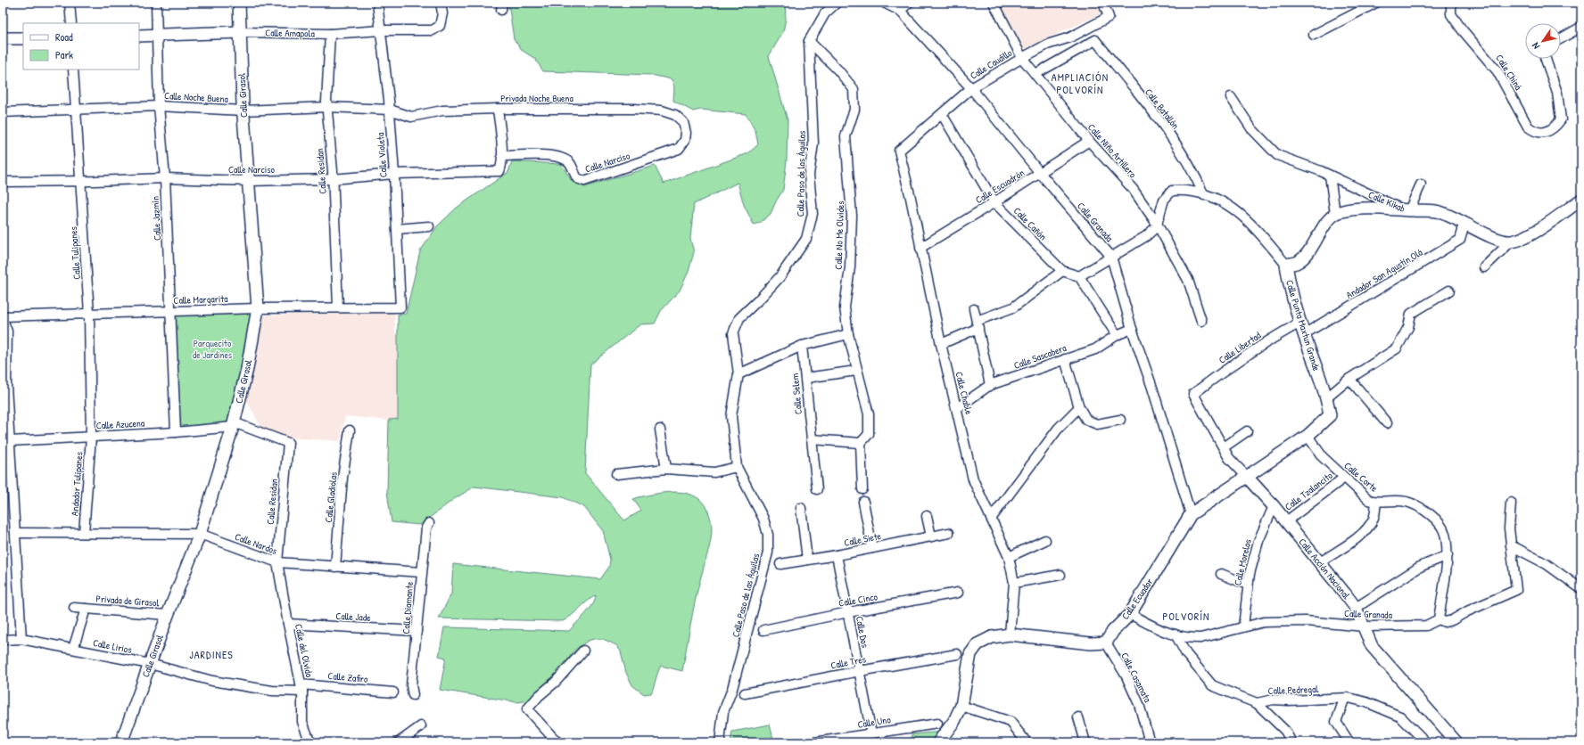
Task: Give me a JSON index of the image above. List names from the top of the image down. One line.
{"streets":{"street":["Calle Amapola","Calle Caudillo","Calle Chiná","Calle Girasol","Calle Noche Buena","Privada Noche Buena","Calle Batallón","Calle Niño Artillero","Calle Violeta","Calle Narciso","Calle Residan","Calle Paso de las Águilas","Calle Escuadrón","Calle Kikab","Calle Jazmín","Calle Granada","Calle Cañón","Calle No Me Olvides","Calle Tulipanes","Andador San Agustín Olá","Calle Margarita","Calle Punta Maxtun Grande","Calle Libertad","Calle Sascabera","Calle Chable","Calle Selem","Calle Azucena","Calle Corte","Andador Tulipanes","Calle Tzalancito","Calle Gladiolas","Calle Siete","Calle Nardos","Calle Morelos","Calle Acción Nacional","Calle Ecuador","Calle Cinco","Privada de Girasol","Calle Diamante","Calle Jade","Calle Dos","Calle Lirios","Calle del Olvido","Calle Tres","Calle Zafiro","Calle Casamata","Calle Pedregal","Calle Uno"]},"crossings":[["Calle Amapola","Calle Girasol"],["Calle Amapola","Calle Violeta"],["Calle Amapola","Calle Residan"],["Calle Amapola","Calle Jazmín"],["Calle Caudillo","Calle Niño Artillero"],["Calle Caudillo","Calle Granada"],["Calle Caudillo","Calle Cañón"],["Calle Caudillo","Calle Chable"],["Calle Girasol","Calle Noche Buena"],["Calle Girasol","Calle Narciso"],["Calle Girasol","Calle Margarita"],["Calle Girasol","Calle Azucena"],["Calle Girasol","Calle Nardos"],["Calle Girasol","Privada de Girasol"],["Calle Girasol","Calle Lirios"],["Calle Noche Buena","Privada Noche Buena"],["Calle Noche Buena","Calle Violeta"],["Calle Noche Buena","Calle Residan"],["Calle Noche Buena","Calle Jazmín"],["Calle Noche Buena","Calle Tulipanes"],["Privada Noche Buena","Calle Violeta"],["Privada Noche Buena","Calle Narciso"],["Calle Batallón","Calle Niño Artillero"],["Calle Niño Artillero","Calle Escuadrón"],["Calle Violeta","Calle Narciso"],["Calle Violeta","Calle Margarita"],["Calle Narciso","Calle Residan"],["Calle Narciso","Calle Jazmín"],["Calle Narciso","Calle Tulipanes"],["Calle Residan","Calle Margarita"],["Calle Residan","Calle Azucena"],["Calle Residan","Calle Nardos"],["Calle Residan","Calle del Olvido"],["Calle Paso de las Águilas","Calle No Me Olvides"],["Calle Escuadrón","Calle Granada"],["Calle Escuadrón","Calle Cañón"],["Calle Escuadrón","Calle Chable"],["Calle Kikab","Andador San Agustín Olá"],["Calle Jazmín","Calle Margarita"],["Calle Jazmín","Calle Azucena"],["Calle Granada","Calle Sascabera"],["Calle Granada","Calle Corte"],["Calle Granada","Calle Morelos"],["Calle Granada","Calle Acción Nacional"],["Calle Granada","Calle Ecuador"],["Calle Granada","Calle Pedregal"],["Calle Tulipanes","Calle Margarita"],["Calle Tulipanes","Calle Azucena"],["Calle Tulipanes","Andador Tulipanes"],["Andador San Agustín Olá","Calle Punta Maxtun Grande"],["Calle Punta Maxtun Grande","Calle Libertad"],["Calle Punta Maxtun Grande","Calle Ecuador"],["Calle Libertad","Calle Acción Nacional"],["Calle Sascabera","Calle Chable"],["Calle Azucena","Andador Tulipanes"],["Calle Corte","Calle Tzalancito"],["Calle Corte","Calle Ecuador"],["Andador Tulipanes","Calle Nardos"],["Calle Tzalancito","Calle Acción Nacional"],["Calle Gladiolas","Calle Nardos"],["Calle Siete","Calle Dos"],["Calle Nardos","Calle Diamante"],["Calle Nardos","Calle del Olvido"],["Calle Morelos","Calle Acción Nacional"],["Calle Acción Nacional","Calle Ecuador"],["Calle Ecuador","Calle Casamata"],["Calle Cinco","Calle Dos"],["Privada de Girasol","Calle Lirios"],["Calle Diamante","Calle Jade"],["Calle Jade","Calle del Olvido"],["Calle Dos","Calle Tres"],["Calle Dos","Calle Uno"],["Calle Lirios","Calle del Olvido"],["Calle Lirios","Calle Zafiro"],["Calle del Olvido","Calle Zafiro"]],"districts":["AMPLIACIÓN POLVORÍN","POLVORÍN","JARDINES"],"parks":["Parquecito de Jardines"],"legend":["Road","Park"],"north":"bottom left"}
